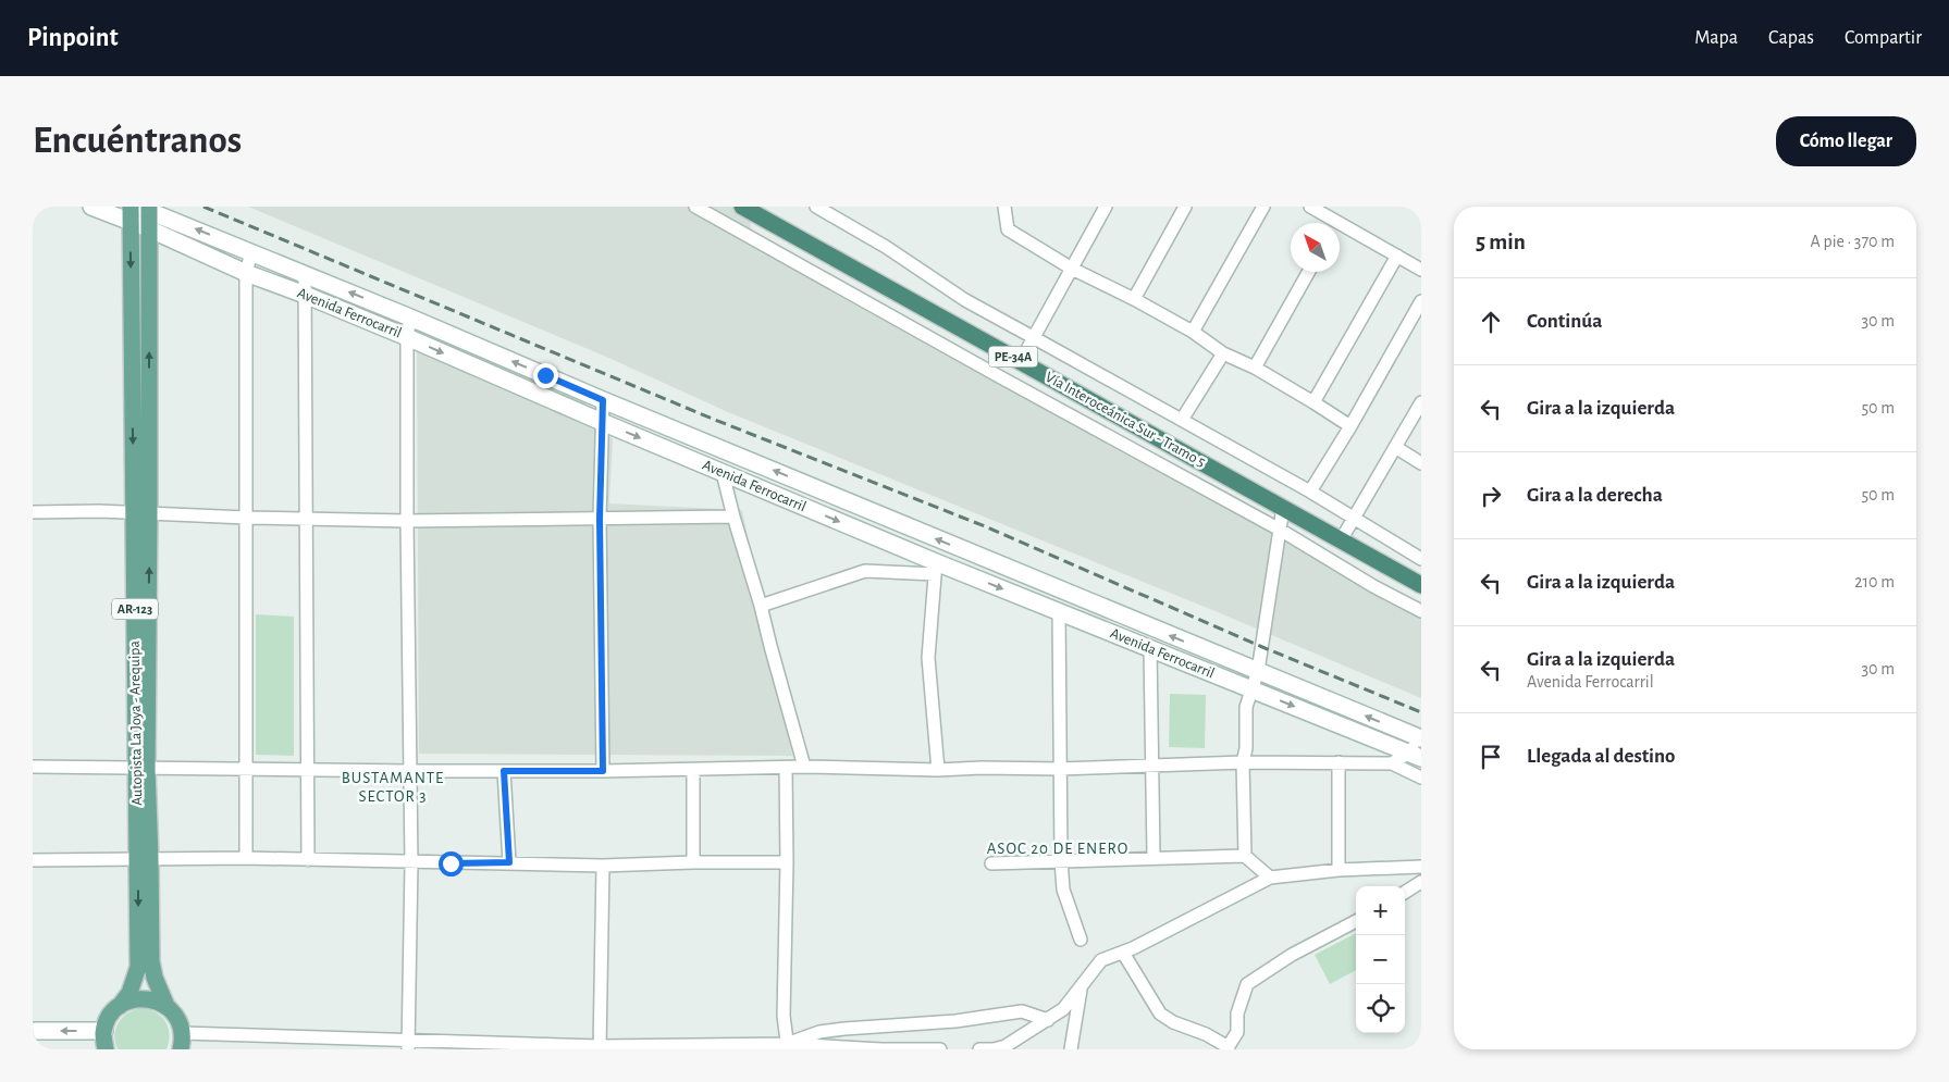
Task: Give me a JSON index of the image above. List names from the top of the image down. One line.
{"streets":{"highway":["PE-34A","Vía Interoceánica Sur - Tramo 5"],"main road":["Avenida Ferrocarril","AR-123","Autopista La Joya - Arequipa"]},"crossings":[["Avenida Ferrocarril","Autopista La Joya - Arequipa"],["AR-123","Autopista La Joya - Arequipa"]],"districts":["BUSTAMANTE SECTOR 3","ASOC 20 DE ENERO"],"north":"top left","page":{"header":"Pinpoint","nav":["Mapa","Capas","Compartir"],"buttons":"Cómo llegar","title":"Encuéntranos","heading":["5 min","A pie · 370 m"],"list":[["Continúa","30 m"],["Gira a la izquierda","50 m"],["Gira a la derecha","50 m"],["Gira a la izquierda","210 m"],["Gira a la izquierda","Avenida Ferrocarril","30 m"],"Llegada al destino"],"map_buttons":["+","−"]}}
